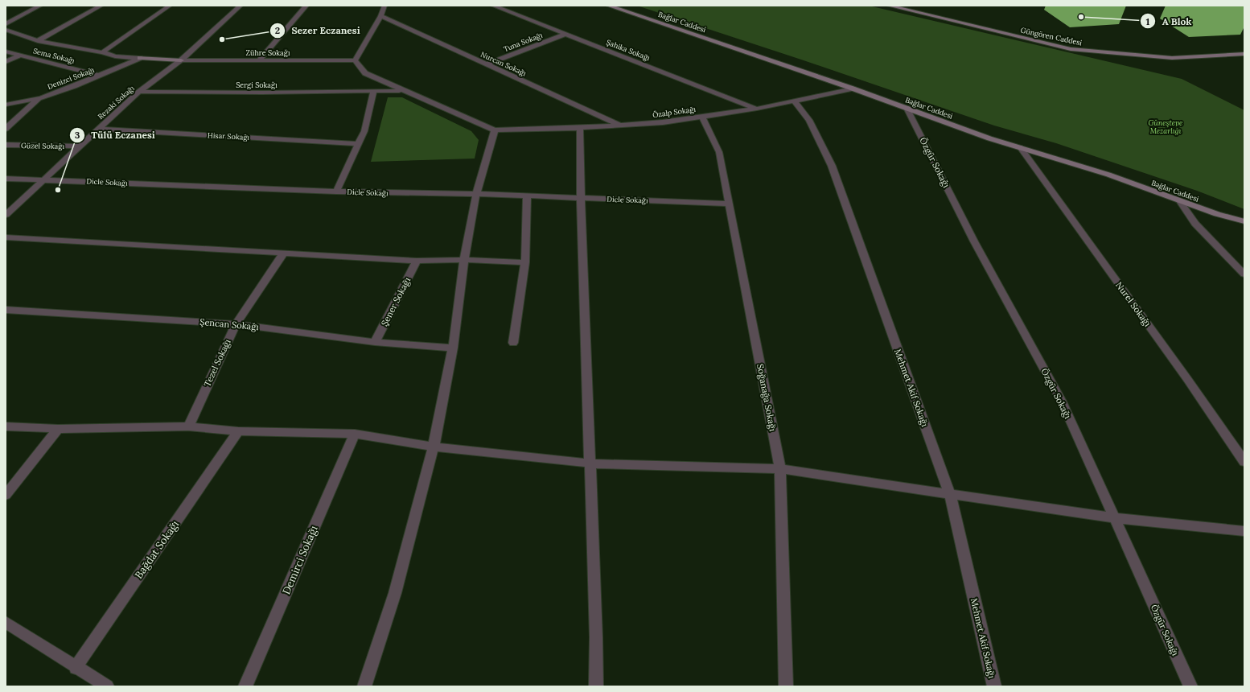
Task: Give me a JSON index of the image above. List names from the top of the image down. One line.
{"streets":{"street":["Bağlar Caddesi","Güngören Caddesi","Tuna Sokağı","Şahika Sokağı","Zühre Sokağı","Sema Sokağı","Nurcan Sokağı","Denizci Sokağı","Sergi Sokağı","Rezaki Sokağı","Özalp Sokağı","Hisar Sokağı","Güzel Sokağı","Özgür Sokağı","Dicle Sokağı","Şener Sokağı","Nurel Sokağı","Şencan Sokağı","Tezel Sokağı","Mehmet Akif Sokağı","Soğanağa Sokağı","Bağdat Sokağı","Demirci Sokağı"]},"crossings":[["Bağlar Caddesi","Özalp Sokağı"],["Bağlar Caddesi","Özgür Sokağı"],["Bağlar Caddesi","Nurel Sokağı"],["Tuna Sokağı","Şahika Sokağı"],["Tuna Sokağı","Nurcan Sokağı"],["Şahika Sokağı","Özalp Sokağı"],["Zühre Sokağı","Rezaki Sokağı"],["Sema Sokağı","Denizci Sokağı"],["Nurcan Sokağı","Özalp Sokağı"],["Sergi Sokağı","Rezaki Sokağı"],["Rezaki Sokağı","Hisar Sokağı"],["Rezaki Sokağı","Güzel Sokağı"],["Rezaki Sokağı","Dicle Sokağı"],["Özalp Sokağı","Mehmet Akif Sokağı"],["Özalp Sokağı","Soğanağa Sokağı"],["Dicle Sokağı","Soğanağa Sokağı"],["Şener Sokağı","Şencan Sokağı"],["Şencan Sokağı","Tezel Sokağı"]],"parks":["Güneştepe Mezarlığı"],"places":["A Blok","Sezer Eczanesi","Tülü Eczanesi"]}
